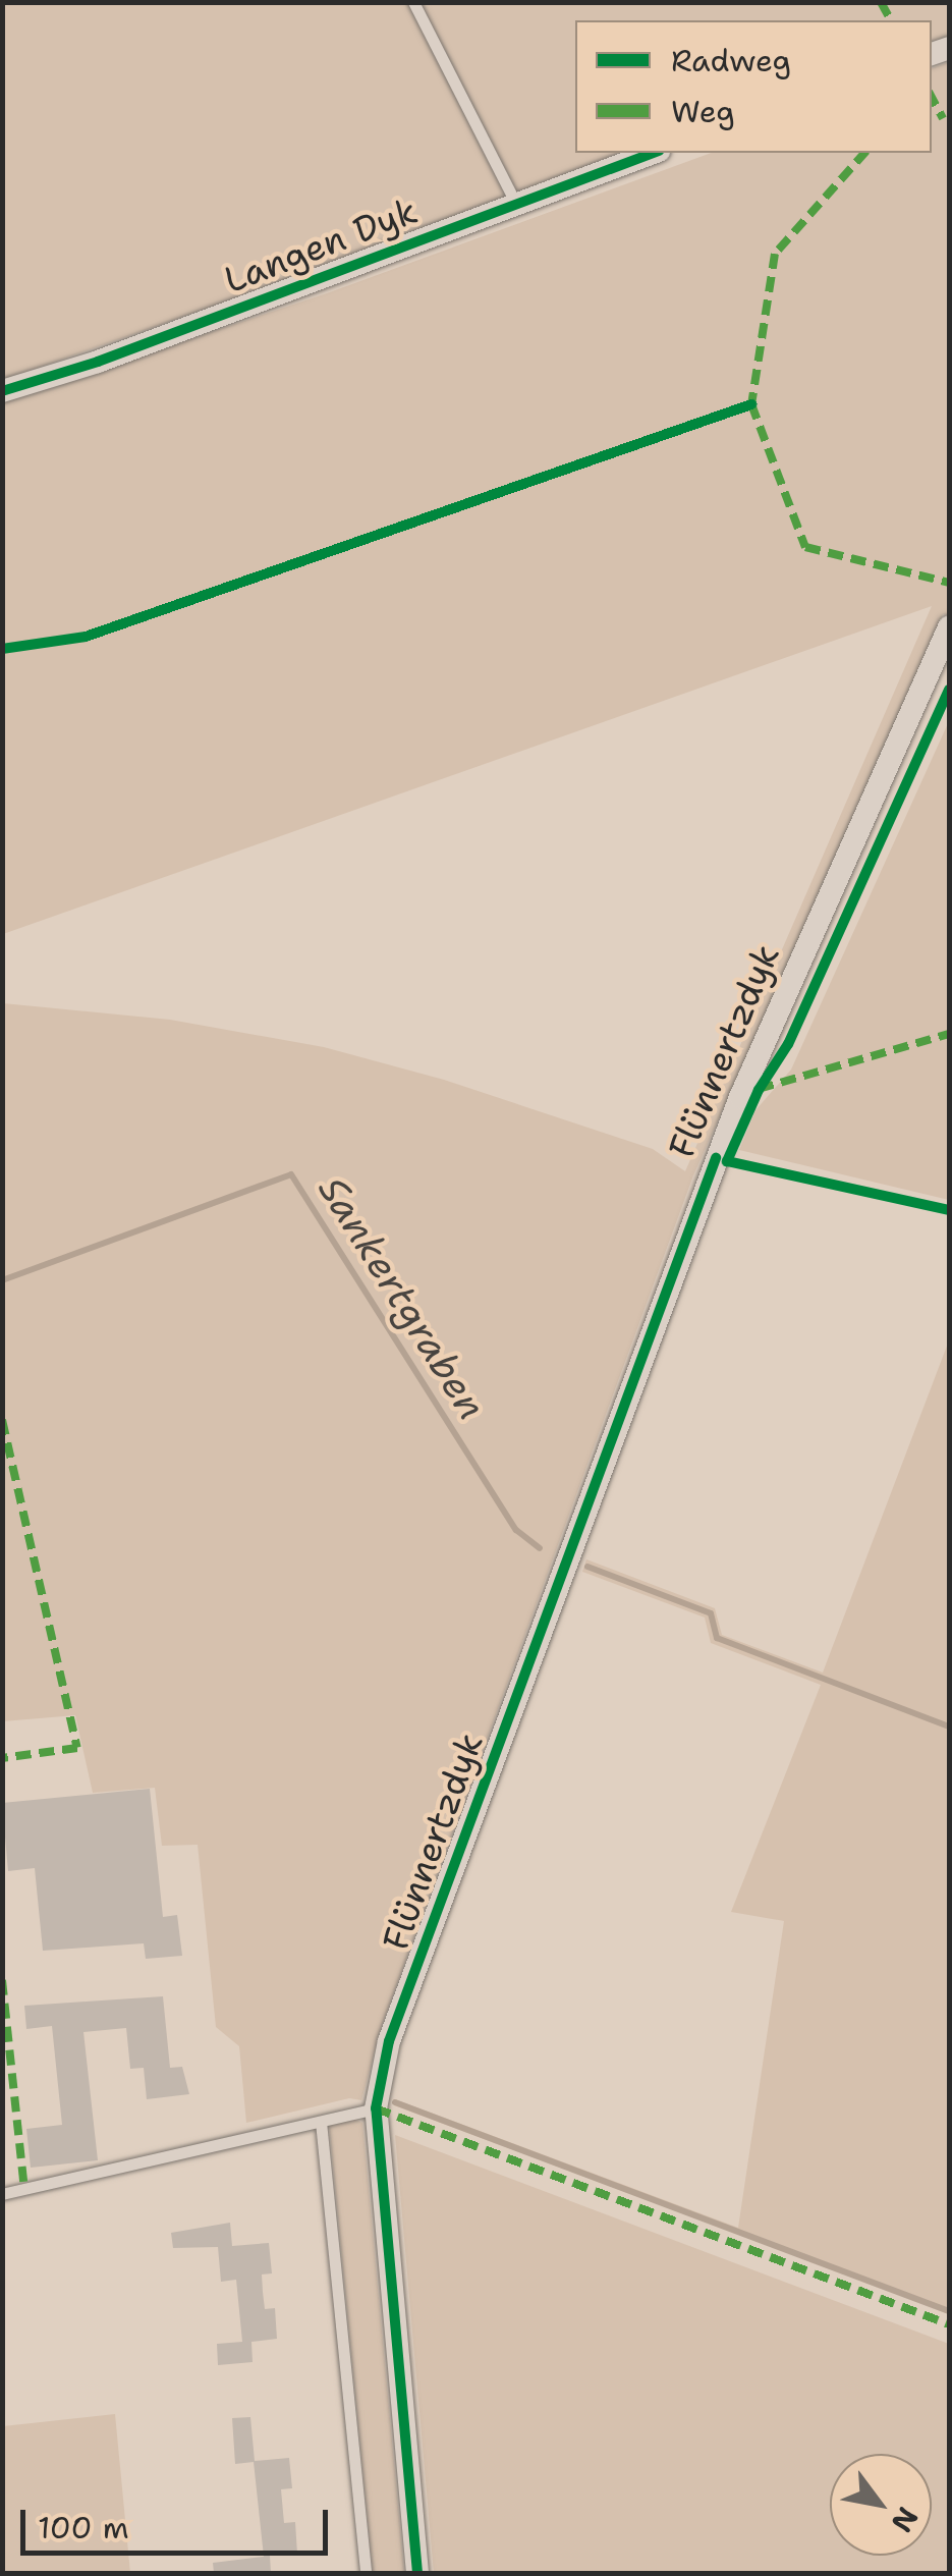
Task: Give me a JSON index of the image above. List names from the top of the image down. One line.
{"streets":{"street":["Langen Dyk","Flünnertzdyk"]},"water":["Sankertgraben"],"legend":["Radweg","Weg"],"scale_bar":"100 m","north":"bottom right"}
